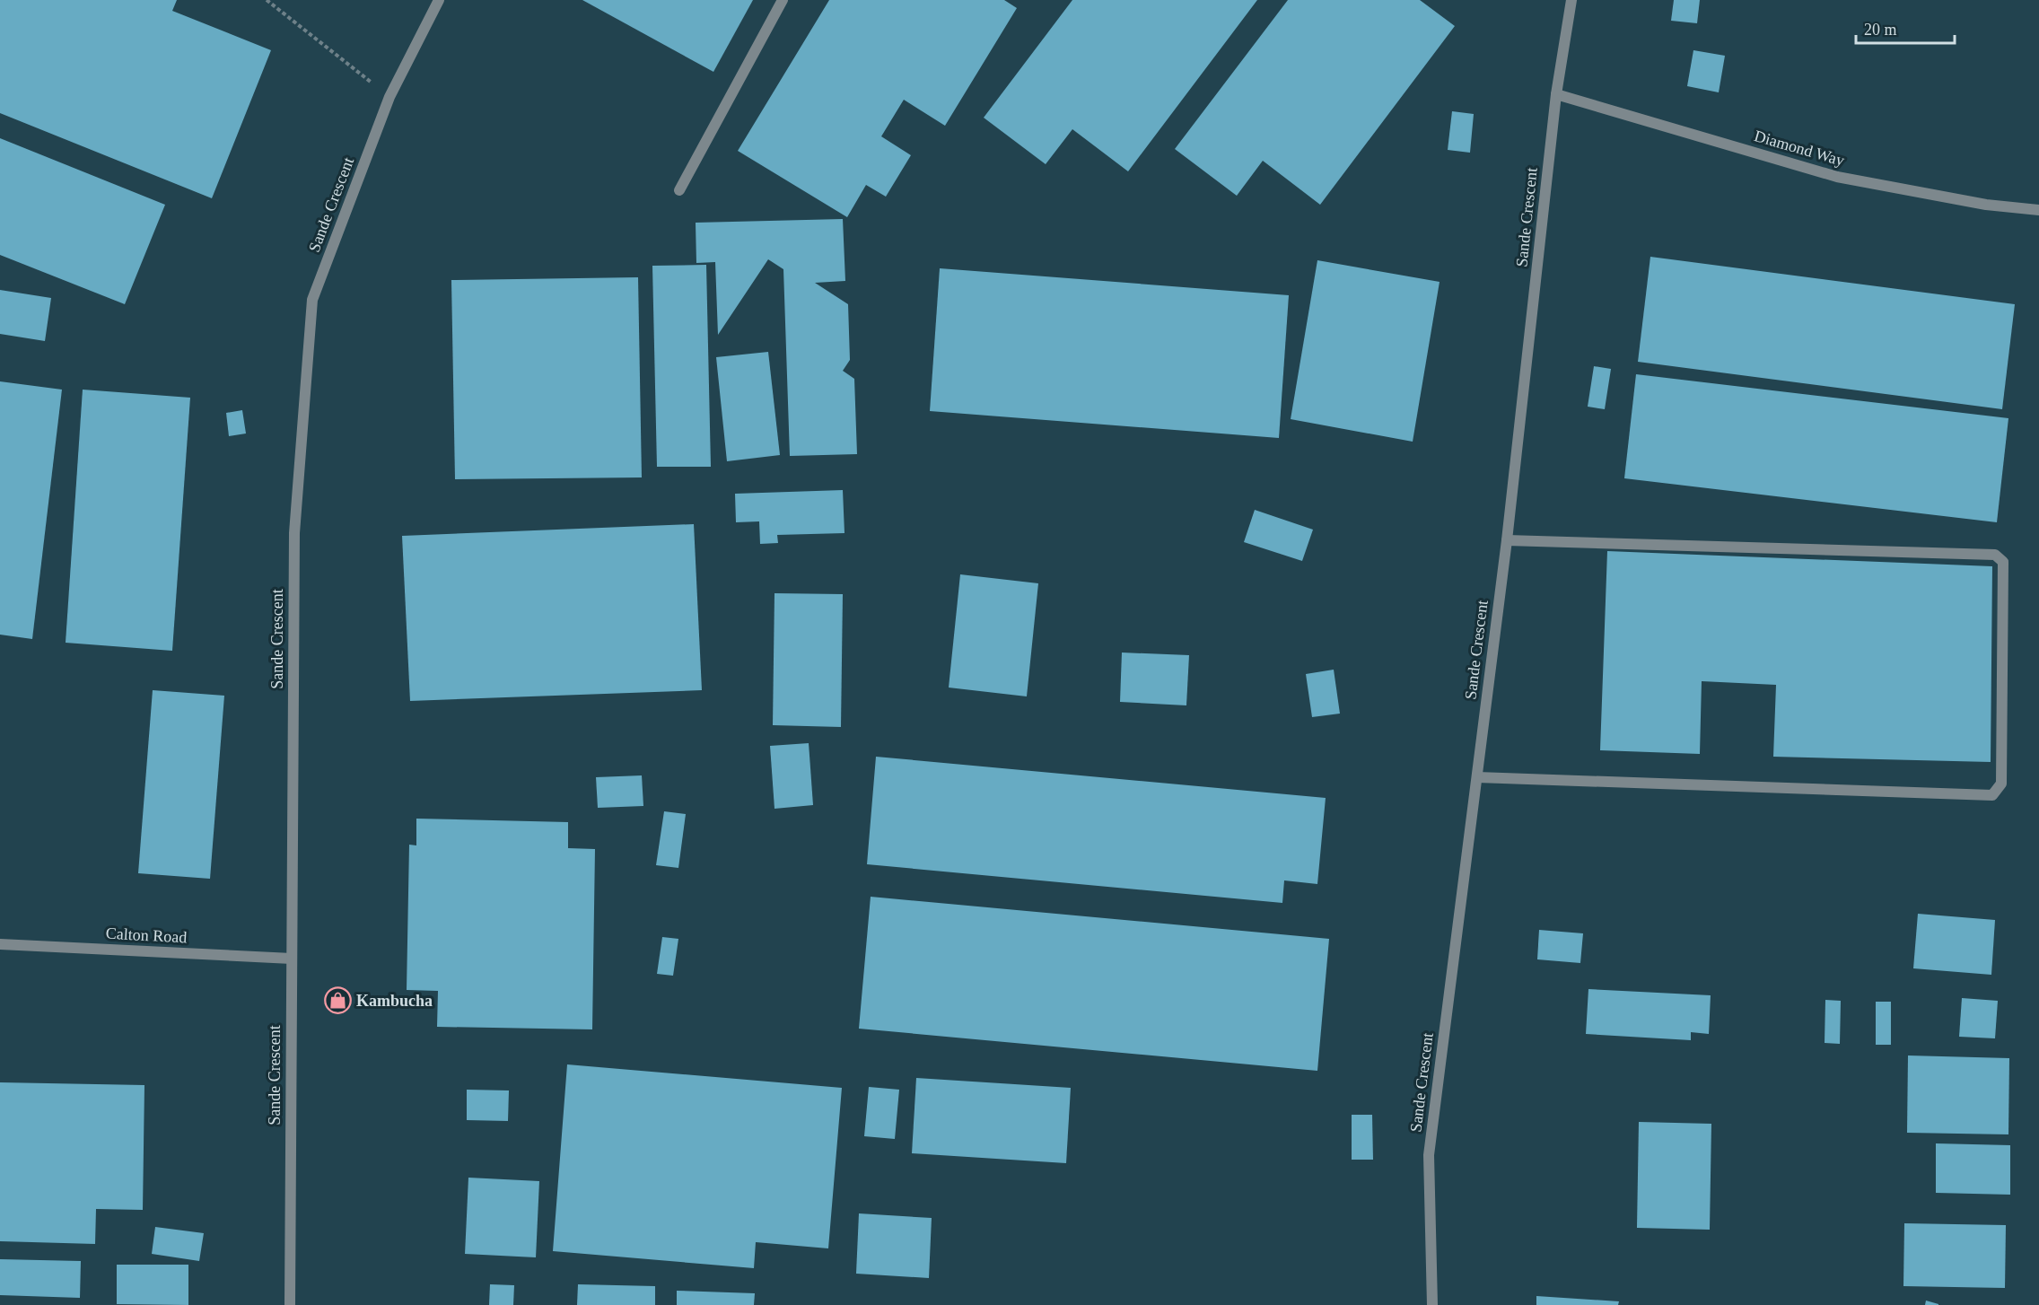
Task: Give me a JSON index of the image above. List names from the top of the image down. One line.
{"streets":{"street":["Diamond Way","Sande Crescent","Calton Road"]},"crossings":[["Diamond Way","Sande Crescent"],["Sande Crescent","Calton Road"]],"places":{"shop":["Kambucha"]},"scale_bar":"20 m"}
